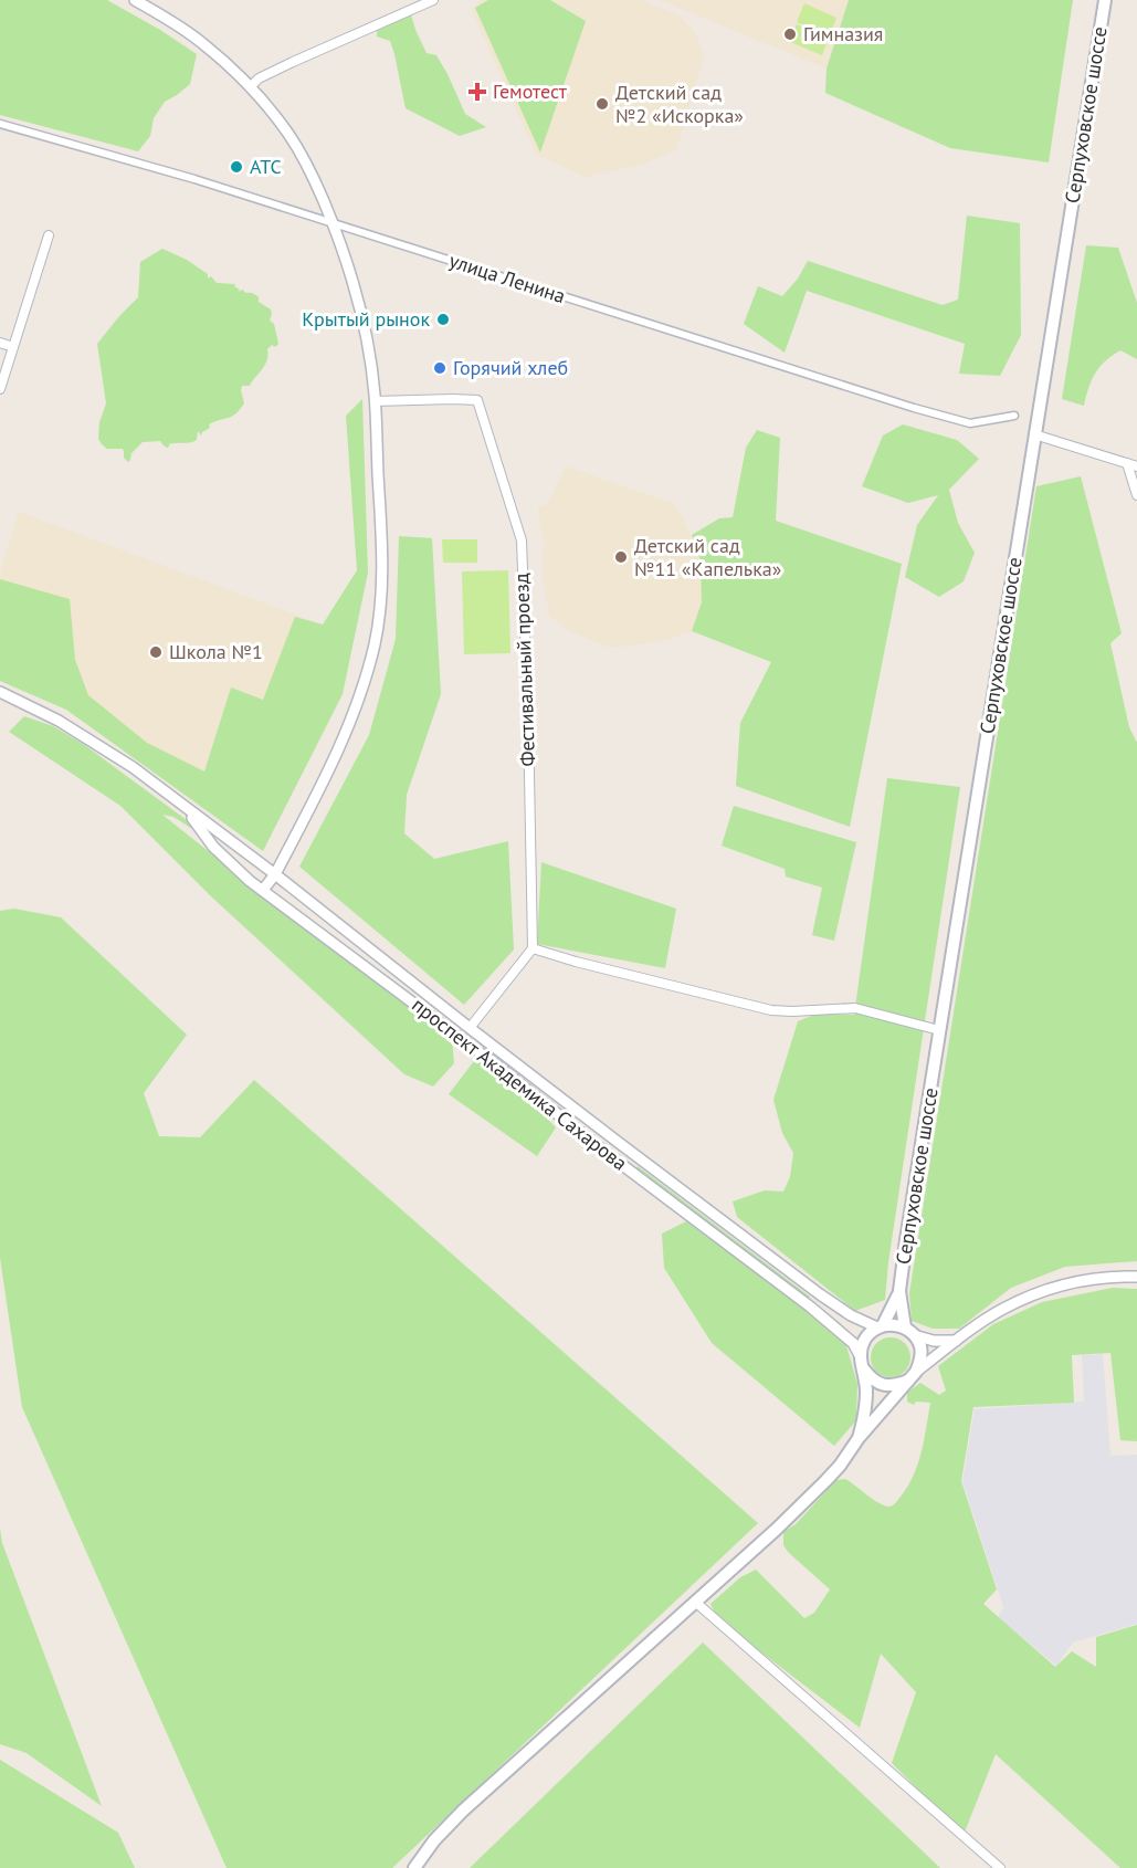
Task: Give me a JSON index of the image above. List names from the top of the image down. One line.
{"streets":{"main road":["Серпуховское шоссе"],"street":["улица Ленина","Фестивальный проезд","проспект Академика Сахарова"]},"places":{"other":["Гимназия","Детcкий сад №2 «Искорка»","АТС","Крытый рынок","Горячий хлеб","Детский сад №11 «Капелька»","Школа №1"],"health":["Гемотест"]}}
